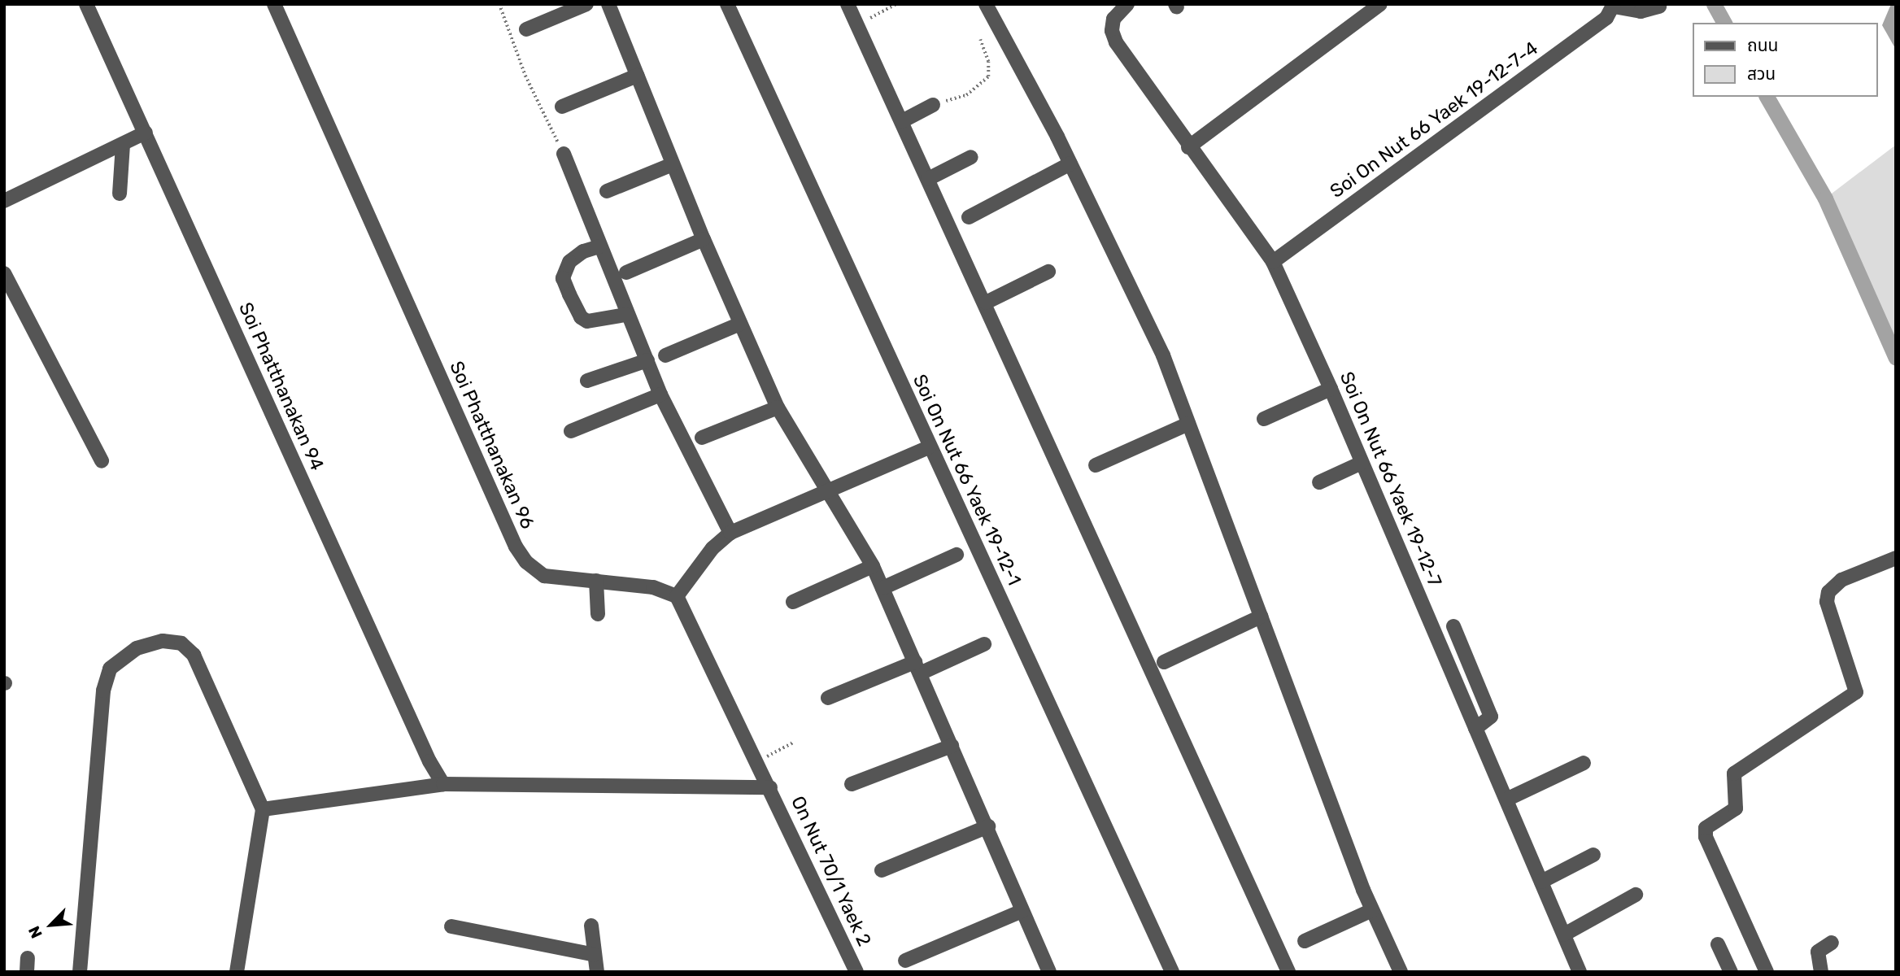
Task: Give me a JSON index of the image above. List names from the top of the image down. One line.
{"streets":{"street":["Soi On Nut 66 Yaek 19-12-7-4","Soi Phatthanakan 94","Soi Phatthanakan 96","Soi On Nut 66 Yaek 19-12-7","Soi On Nut 66 Yaek 19-12-1","On Nut 70/1 Yaek 2"]},"crossings":[["Soi On Nut 66 Yaek 19-12-7-4","Soi On Nut 66 Yaek 19-12-7"]],"legend":["ถนน","สวน"],"north":"bottom left"}
